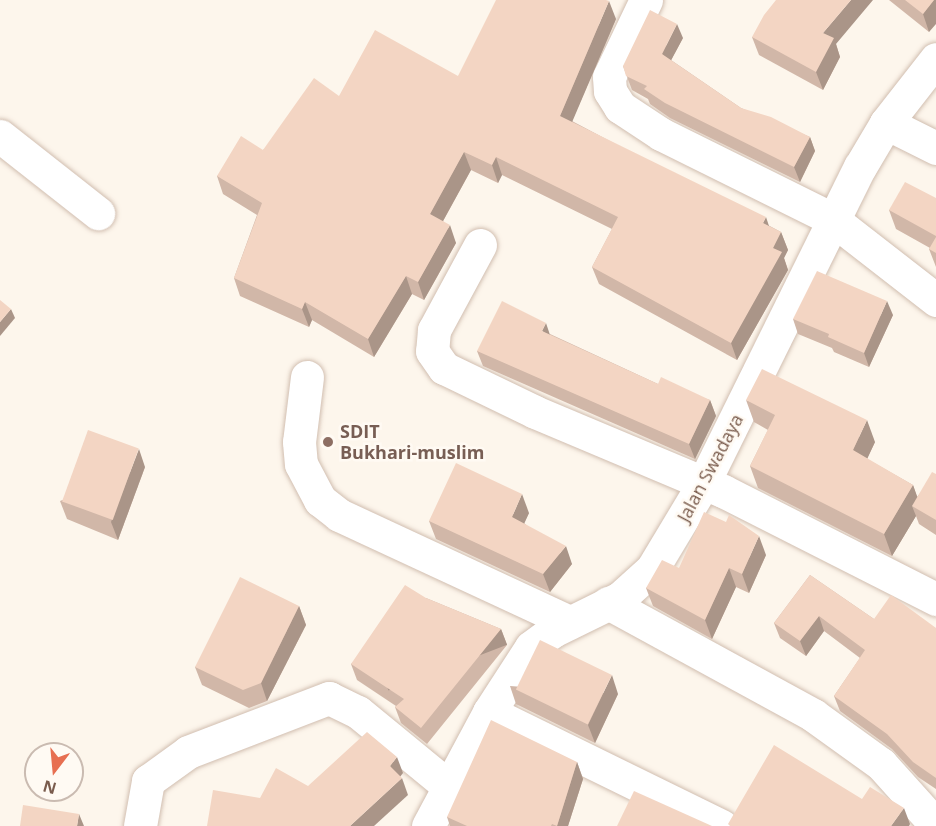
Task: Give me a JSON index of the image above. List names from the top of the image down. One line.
{"streets":{"street":["Jalan Swadaya"]},"places":["SDIT Bukhari-muslim"],"north":"bottom"}
